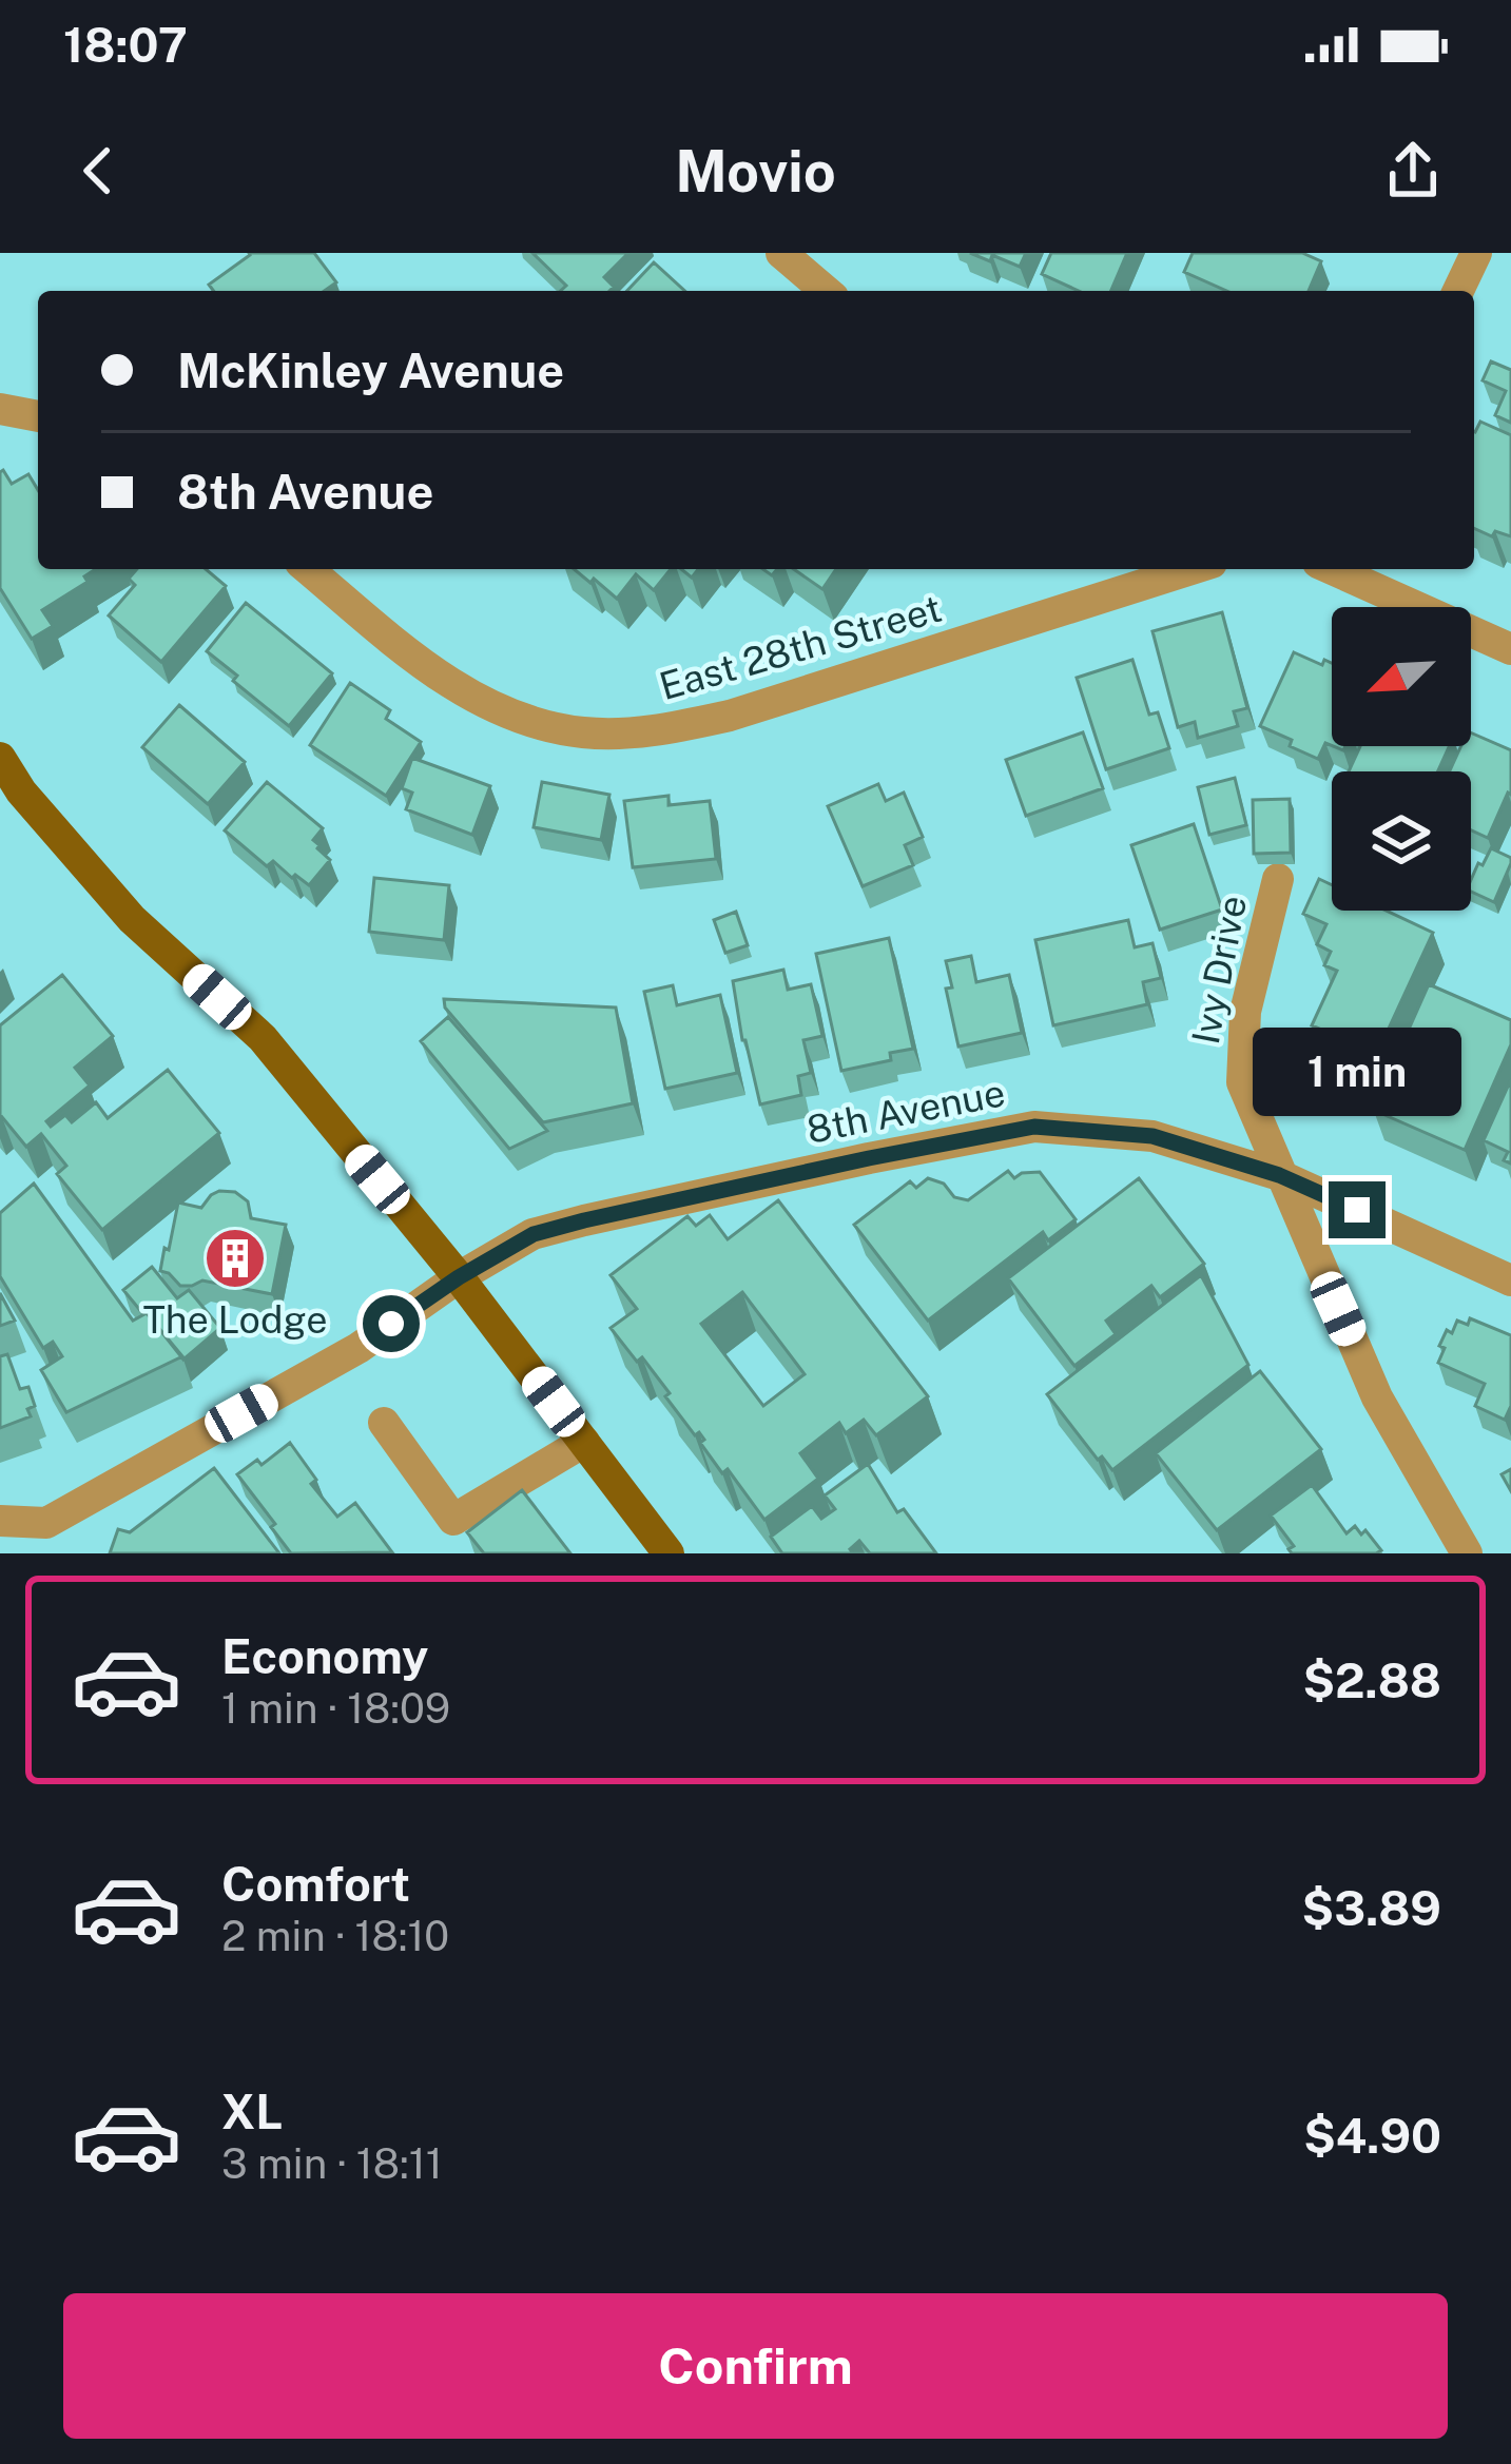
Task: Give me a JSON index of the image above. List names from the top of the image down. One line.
{"streets":{"street":["East 28th Street","Ivy Drive","8th Avenue"]},"crossings":[["Ivy Drive","8th Avenue"]],"places":{"building":["The Lodge"]},"north":"bottom left","page":{"status":"18:07","header":"Movio","banner":["McKinley Avenue","8th Avenue"],"bubble":"1 min","list":[{"name":"Economy","note":"1 min · 18:09","value":"$2.88"},{"name":"Comfort","note":"2 min · 18:10","value":"$3.89"},{"name":"XL","note":"3 min · 18:11","value":"$4.90"}],"buttons":"Confirm"}}
